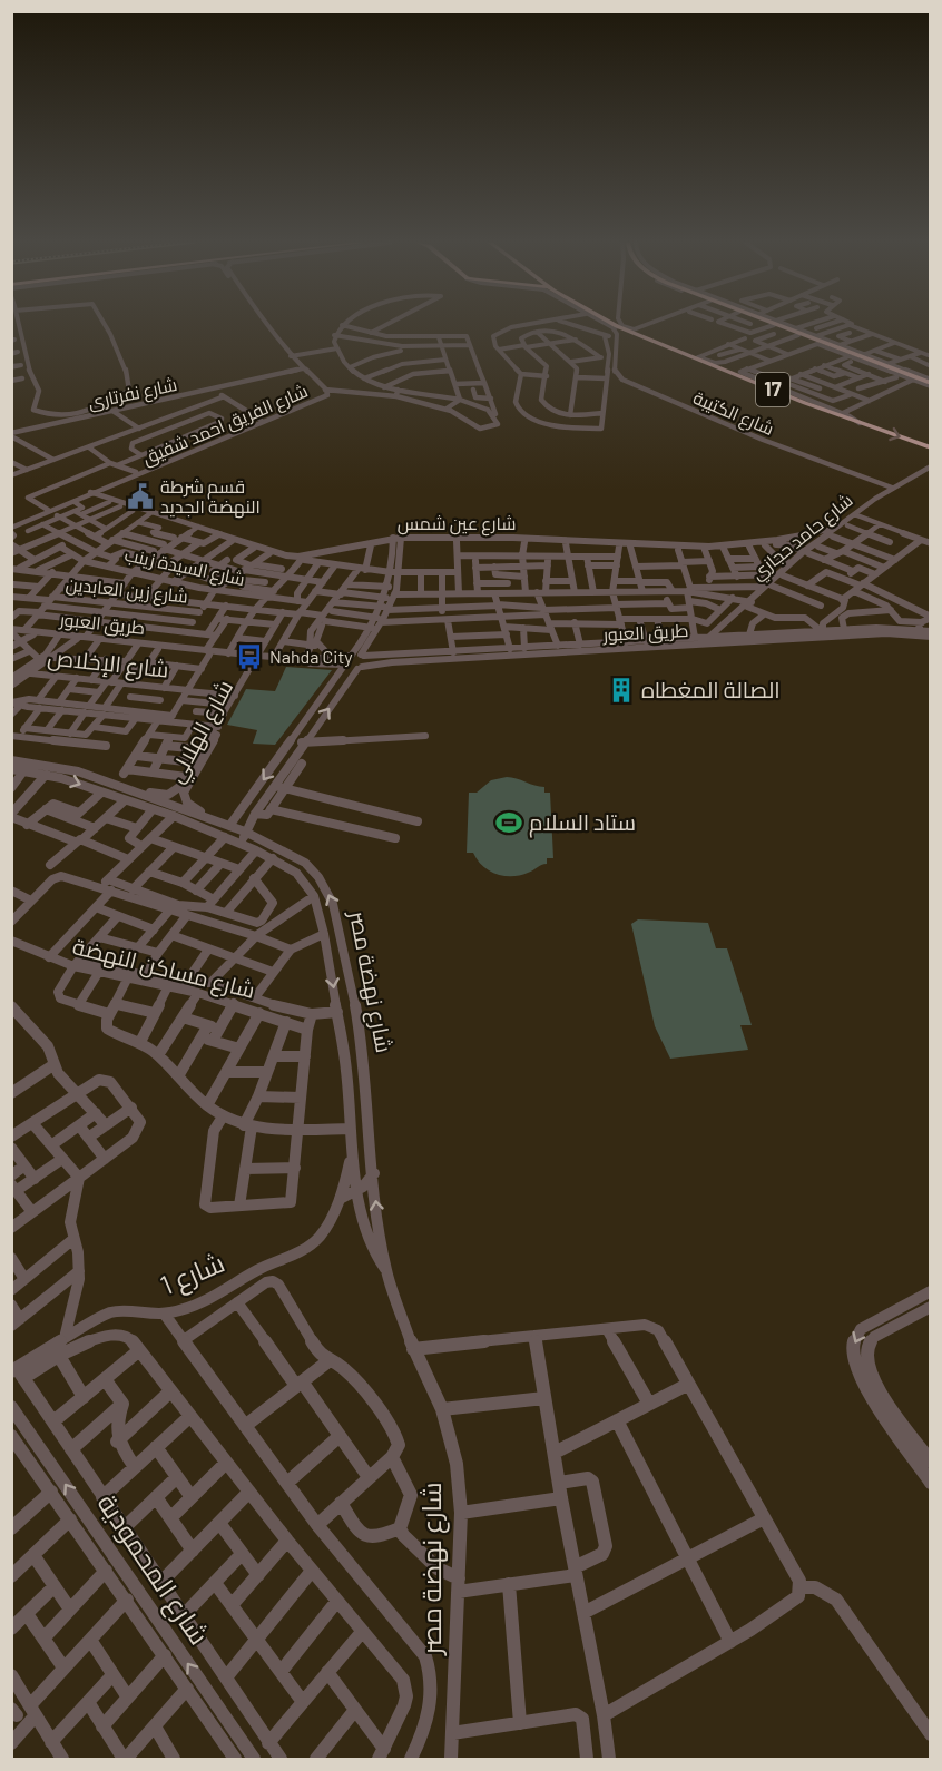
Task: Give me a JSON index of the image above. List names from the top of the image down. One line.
{"streets":{"highway":["17"],"street":["شارع نفرتارى","شارع الكتيبة","شارع الفريق احمد شفيق","شارع عين شمس","شارع حامد حجازي","شارع السيدة زينب","شارع زين العابدين","طريق العبور","شارع الإخلاص","شارع الهلالي","شارع مساكن النهضة","شارع نهضة مصر","شارع 1","شارع المحمودية"]},"crossings":[["شارع نفرتارى","شارع الفريق احمد شفيق"],["شارع الكتيبة","شارع حامد حجازي"],["شارع الفريق احمد شفيق","شارع عين شمس"],["شارع عين شمس","شارع حامد حجازي"],["شارع حامد حجازي","طريق العبور"],["طريق العبور","شارع الهلالي"],["شارع الإخلاص","شارع الهلالي"],["شارع الهلالي","شارع نهضة مصر"],["شارع مساكن النهضة","شارع نهضة مصر"],["شارع نهضة مصر","شارع 1"]],"places":{"public building":["قسم شرطة النهضة الجديد"],"bus stop":["Nahda City"],"building":["الصالة المغطاه"],"sports":["ستاد السلام"]}}
